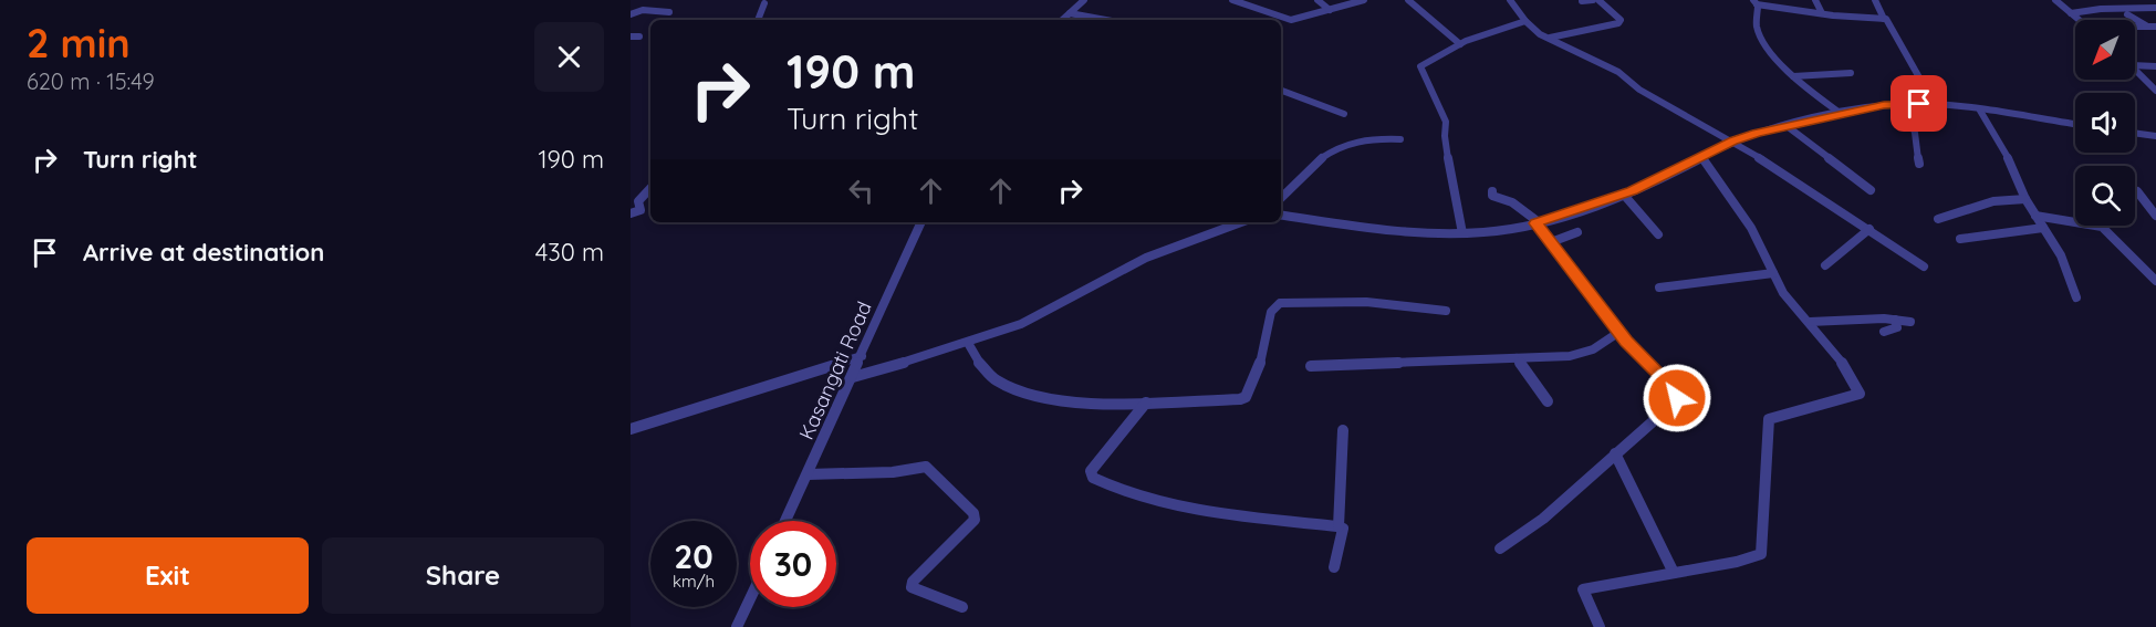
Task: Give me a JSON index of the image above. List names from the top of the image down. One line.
{"streets":{"street":["Kasangati Road"]},"north":"bottom left","page":{"heading":["2 min","620 m · 15:49"],"turn":["190 m","Turn right"],"list":[{"name":"Turn right","value":"190 m"},{"name":"Arrive at destination","value":"430 m"}],"speed":"20 km/h","limit":"30","buttons":["Exit","Share"]}}
